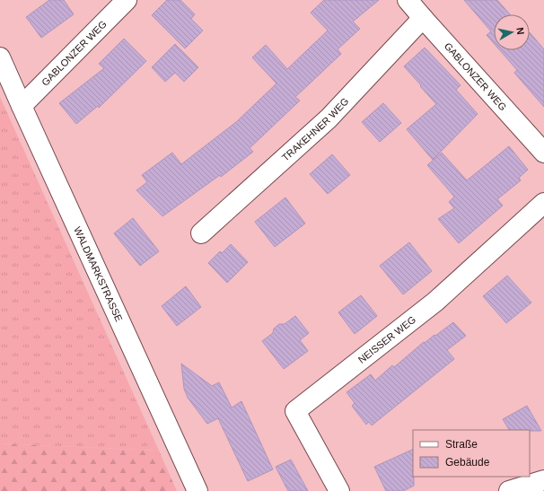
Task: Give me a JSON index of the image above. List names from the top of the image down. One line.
{"streets":{"street":["GABLONZER WEG","TRAKEHNER WEG","WALDMARKSTRASSE","NEISSER WEG"]},"crossings":[["GABLONZER WEG","TRAKEHNER WEG"],["GABLONZER WEG","WALDMARKSTRASSE"]],"legend":["Straße","Gebäude"],"north":"right"}
